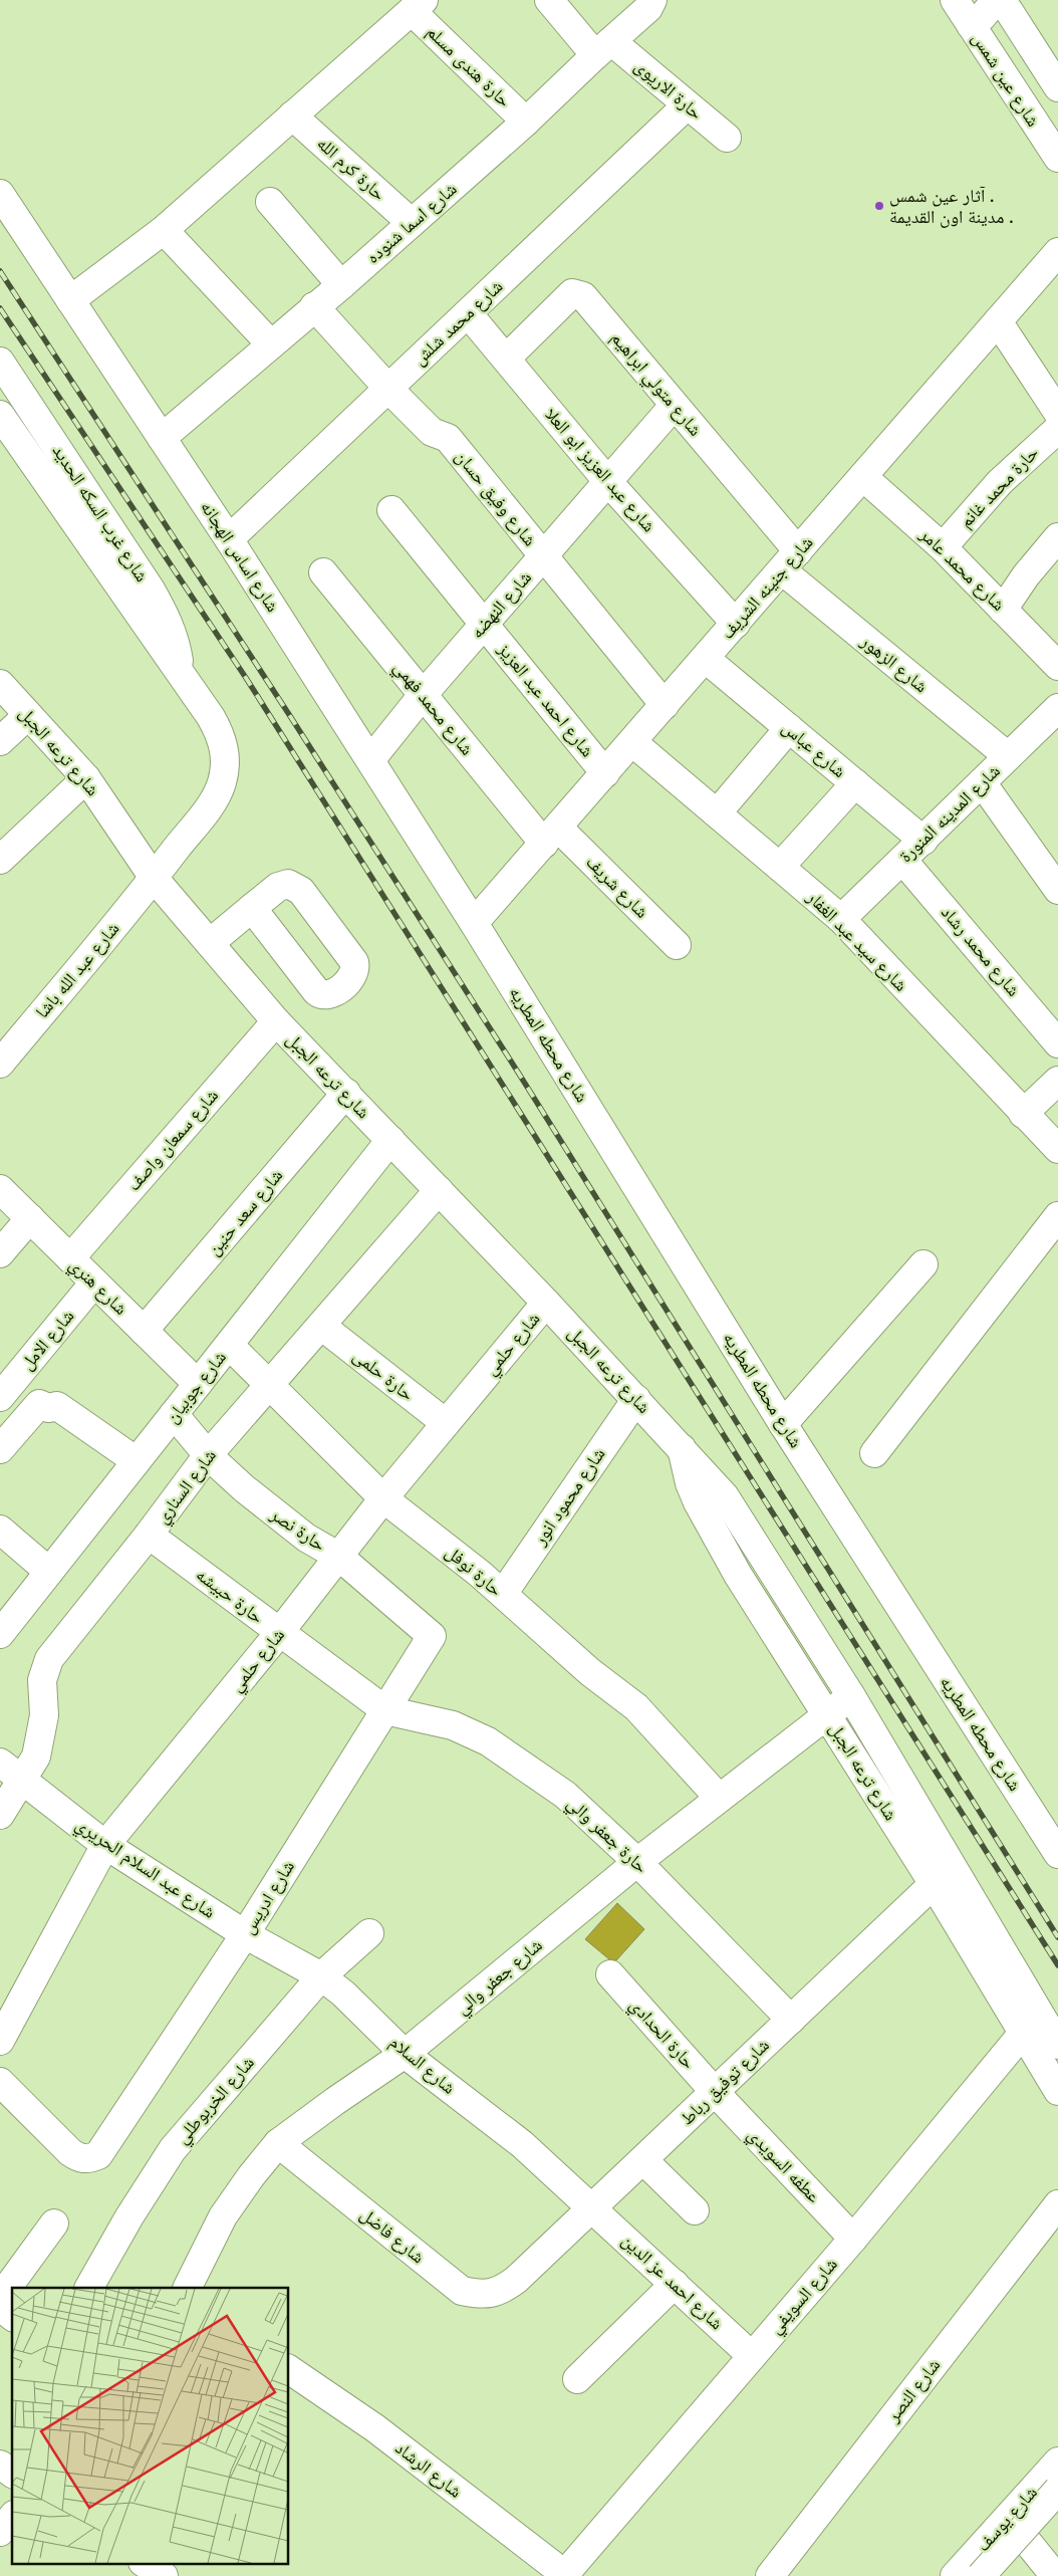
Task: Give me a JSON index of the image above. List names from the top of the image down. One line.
{"streets":{"street":["حارة هندى مسلم","شارع عين شمس","حارة الاريوى","حارة كرم الله","شارع اسما شنوده","شارع محمد شلش","شارع متولي ابراهيم","شارع عبد العزيز ابو العلا","حارة محمد غانم","شارع وفيق حسان","شارع غرب السكه الحديد","شارع اساس الهجانه","شارع محمد عامر","شارع جنينه الشريف","شارع النهضه","شارع الزهور","شارع احمد عبد العزيز","شارع محمد فهمي","شارع عباس","شارع ترعه الجبل","شارع المدينه المنورة","شارع شريف","شارع سيد عبد الغفار","شارع محمد رشاد","شارع عبد الله باشا","شارع محطه المطريه","شارع سمعان واصف","شارع سعد حنين","شارع هنري","شارع الامل","شارع حلمي","حارة حلمى","شارع جوبيان","شارع السناري","شارع محمود انور","حارة نصر","حارة نوفل","حارة حبيشه","حارة جعفر والي","شارع عبد السلام الحريري","شارع ادريس","شارع جعفر والي","حارة الحدادي","شارع السلام","شارع توفيق رباط","شارع الخربوطلي","عطفه السويدي","شارع فاضل","شارع احمد عز الدين","شارع السويفي","شارع النصر","شارع الرشاد","شارع يوسف"]},"crossings":[["حارة هندى مسلم","شارع اسما شنوده"],["حارة الاريوى","شارع اسما شنوده"],["حارة الاريوى","شارع محمد شلش"],["حارة كرم الله","شارع اسما شنوده"],["شارع اسما شنوده","شارع وفيق حسان"],["شارع اسما شنوده","شارع اساس الهجانه"],["شارع محمد شلش","شارع عبد العزيز ابو العلا"],["شارع محمد شلش","شارع وفيق حسان"],["شارع محمد شلش","شارع اساس الهجانه"],["شارع متولي ابراهيم","شارع عبد العزيز ابو العلا"],["شارع متولي ابراهيم","شارع جنينه الشريف"],["شارع متولي ابراهيم","شارع النهضه"],["شارع متولي ابراهيم","شارع الزهور"],["شارع عبد العزيز ابو العلا","شارع جنينه الشريف"],["شارع عبد العزيز ابو العلا","شارع النهضه"],["حارة محمد غانم","شارع محمد عامر"],["شارع وفيق حسان","شارع جنينه الشريف"],["شارع وفيق حسان","شارع النهضه"],["شارع غرب السكه الحديد","شارع ترعه الجبل"],["شارع غرب السكه الحديد","شارع عبد الله باشا"],["شارع اساس الهجانه","شارع جنينه الشريف"],["شارع اساس الهجانه","شارع النهضه"],["شارع اساس الهجانه","شارع محطه المطريه"],["شارع محمد عامر","شارع جنينه الشريف"],["شارع جنينه الشريف","شارع الزهور"],["شارع جنينه الشريف","شارع احمد عبد العزيز"],["شارع جنينه الشريف","شارع محمد فهمي"],["شارع جنينه الشريف","شارع عباس"],["شارع جنينه الشريف","شارع شريف"],["شارع جنينه الشريف","شارع سيد عبد الغفار"],["شارع جنينه الشريف","شارع محطه المطريه"],["شارع النهضه","شارع احمد عبد العزيز"],["شارع النهضه","شارع محمد فهمي"],["شارع الزهور","شارع المدينه المنورة"],["شارع محمد فهمي","شارع شريف"],["شارع عباس","شارع المدينه المنورة"],["شارع ترعه الجبل","شارع عبد الله باشا"],["شارع ترعه الجبل","شارع سمعان واصف"],["شارع ترعه الجبل","شارع سعد حنين"],["شارع ترعه الجبل","شارع حلمي"],["شارع ترعه الجبل","شارع جوبيان"],["شارع ترعه الجبل","شارع السناري"],["شارع ترعه الجبل","شارع محمود انور"],["شارع ترعه الجبل","شارع جعفر والي"],["شارع ترعه الجبل","شارع توفيق رباط"],["شارع ترعه الجبل","شارع السويفي"],["شارع المدينه المنورة","شارع سيد عبد الغفار"],["شارع المدينه المنورة","شارع محمد رشاد"],["شارع سمعان واصف","شارع هنري"],["شارع سعد حنين","شارع هنري"],["شارع هنري","شارع الامل"],["شارع هنري","شارع جوبيان"],["شارع حلمي","حارة حلمى"],["شارع حلمي","حارة نصر"],["شارع حلمي","حارة نوفل"],["شارع حلمي","حارة حبيشه"],["شارع حلمي","شارع عبد السلام الحريري"],["حارة حلمى","شارع السناري"],["شارع جوبيان","حارة نصر"],["شارع جوبيان","حارة نوفل"],["شارع السناري","حارة نصر"],["شارع السناري","حارة نوفل"],["شارع السناري","حارة حبيشه"],["شارع السناري","شارع عبد السلام الحريري"],["شارع محمود انور","حارة نوفل"],["حارة نصر","شارع ادريس"],["حارة نوفل","شارع جعفر والي"],["حارة حبيشه","حارة جعفر والي"],["حارة حبيشه","شارع ادريس"],["حارة جعفر والي","شارع ادريس"],["حارة جعفر والي","شارع جعفر والي"],["حارة جعفر والي","شارع توفيق رباط"],["شارع عبد السلام الحريري","شارع ادريس"],["شارع عبد السلام الحريري","شارع السلام"],["شارع ادريس","شارع السلام"],["شارع جعفر والي","شارع السلام"],["شارع جعفر والي","شارع فاضل"],["حارة الحدادي","شارع توفيق رباط"],["حارة الحدادي","عطفه السويدي"],["شارع السلام","شارع توفيق رباط"],["شارع السلام","شارع الخربوطلي"],["شارع السلام","شارع احمد عز الدين"],["شارع توفيق رباط","عطفه السويدي"],["شارع توفيق رباط","شارع فاضل"],["شارع توفيق رباط","شارع احمد عز الدين"],["عطفه السويدي","شارع السويفي"],["شارع احمد عز الدين","شارع السويفي"],["شارع السويفي","شارع الرشاد"]],"places":["آثار عين شمس . مدينة اون القديمة ."]}
